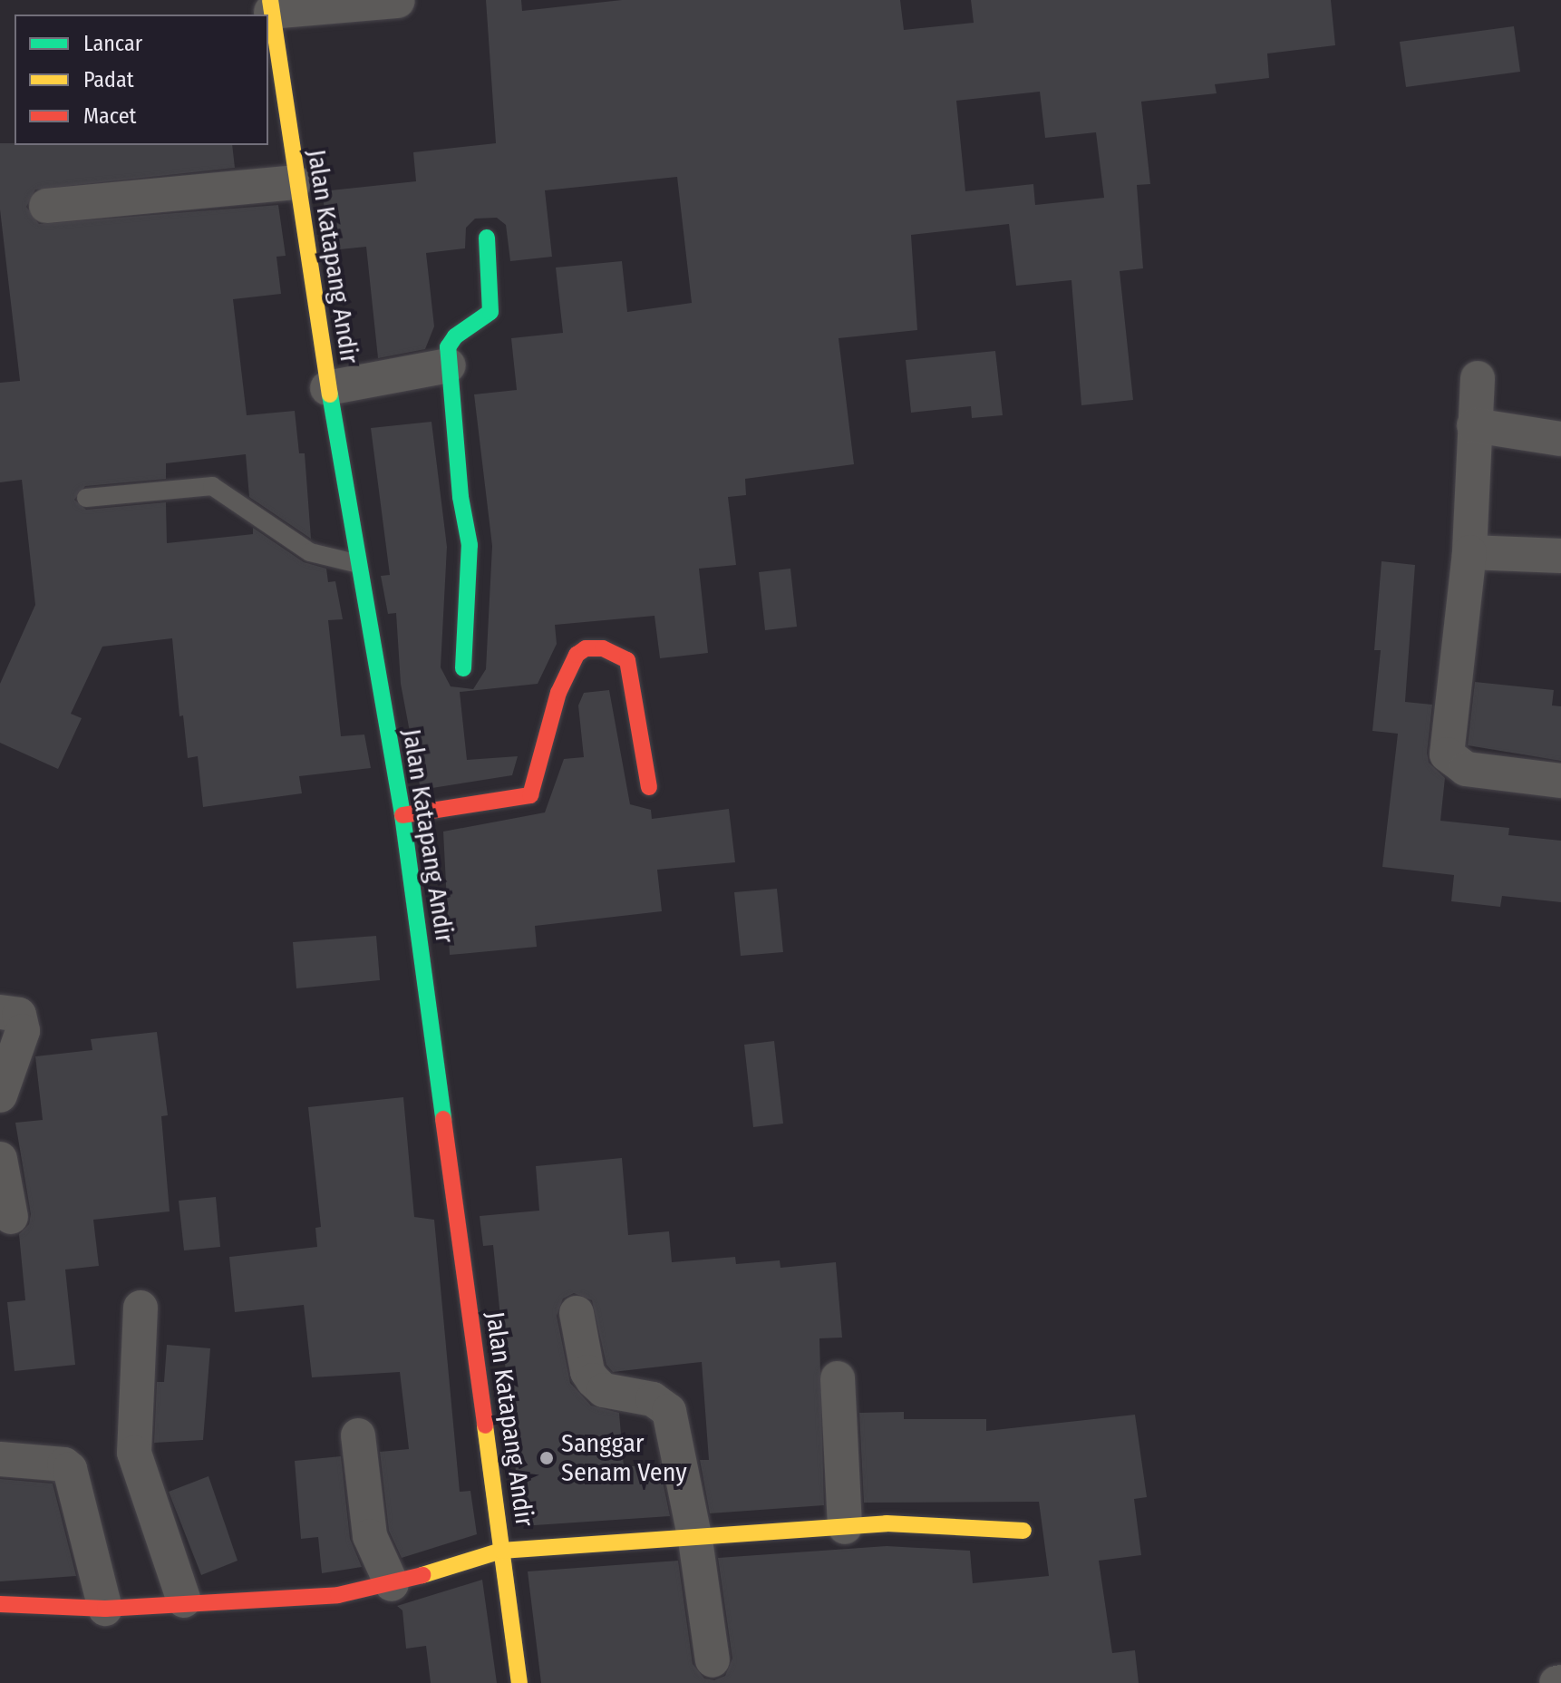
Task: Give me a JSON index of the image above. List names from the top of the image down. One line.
{"streets":{"street":["Jalan Katapang Andir"]},"places":["Sanggar Senam Veny"],"legend":["Lancar","Padat","Macet"]}
